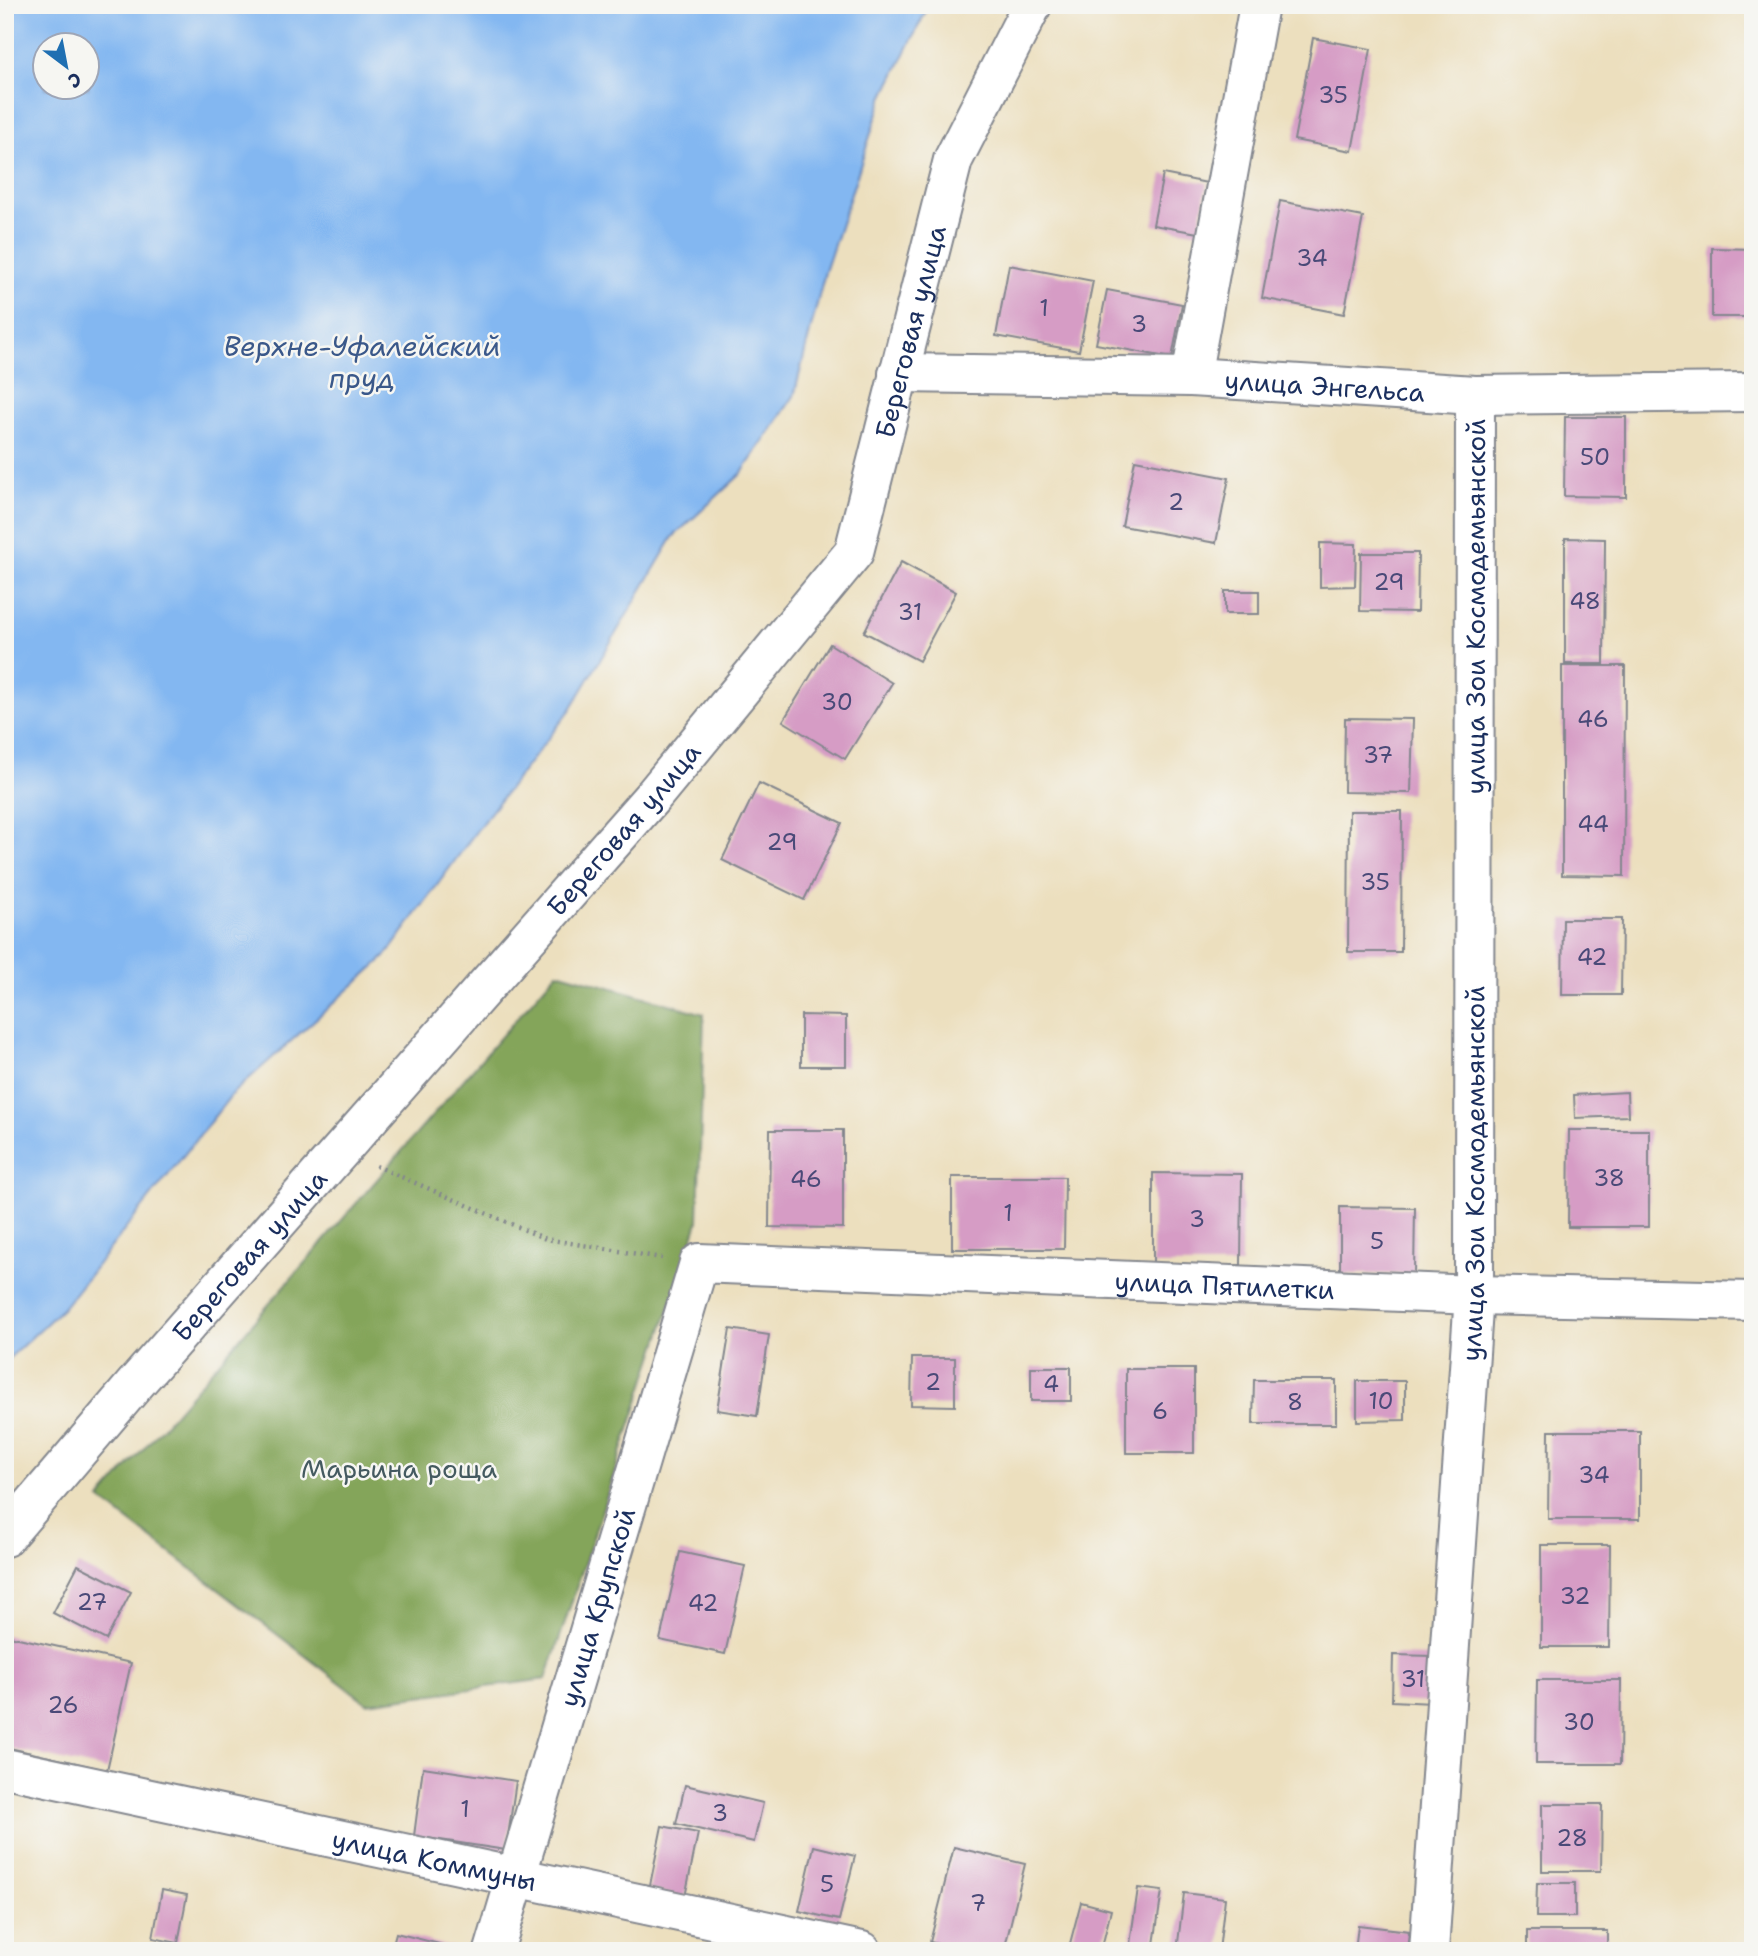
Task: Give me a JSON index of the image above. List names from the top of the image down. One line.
{"streets":{"street":["Береговая улица","улица Энгельса","улица Зои Космодемьянской","улица Пятилетки","улица Крупской","улица Коммуны"]},"crossings":[["Береговая улица","улица Энгельса"],["улица Энгельса","улица Зои Космодемьянской"],["улица Зои Космодемьянской","улица Пятилетки"],["улица Пятилетки","улица Крупской"],["улица Крупской","улица Коммуны"]],"water":["Верхне-Уфалейский пруд"],"parks":["Марьина роща"],"house_numbers":["35","34","1","3","50","2","29","48","31","30","46","37","44","29","35","42","38","46","1","3","5","2","4","10","8","6","34","32","27","42","31","26","30","1","3","28","5","7"],"north":"bottom right"}
